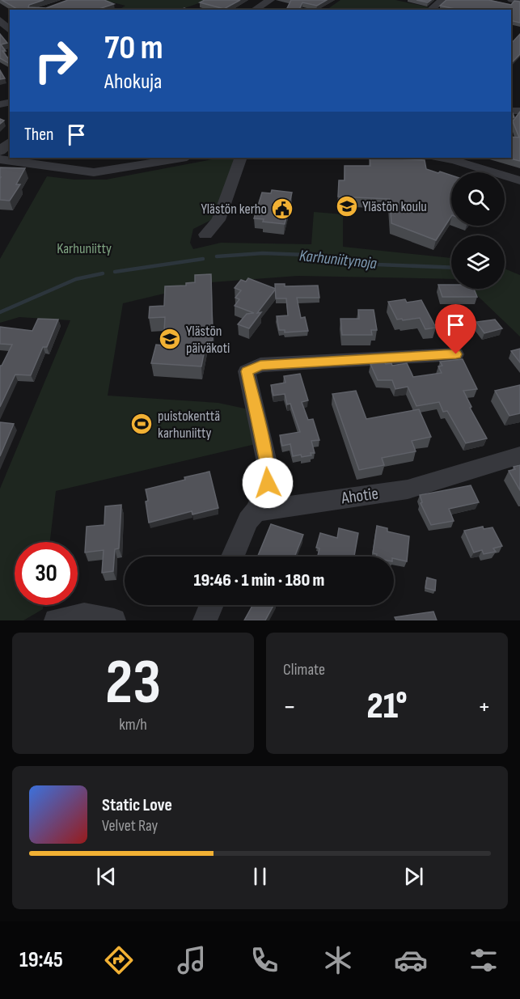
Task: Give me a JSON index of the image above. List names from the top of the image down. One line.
{"streets":{"street":["Ahotie"]},"water":["Karhuniitynoja"],"parks":["Karhuniitty"],"places":{"school or university":["Ylästön koulu","Ylästön päiväkoti"],"public building":["Ylästön kerho"],"sports":["puistokenttä karhuniitty"]},"page":{"turn":["70 m","Ahokuja"],"then":"Then","limit":"30","trip":"19:46 · 1 min · 180 m","tile":[["23","km/h"],"Climate"],"heat":["−","21°","+"],"song":["Static Love","Velvet Ray"],"tabs":"19:45"}}
